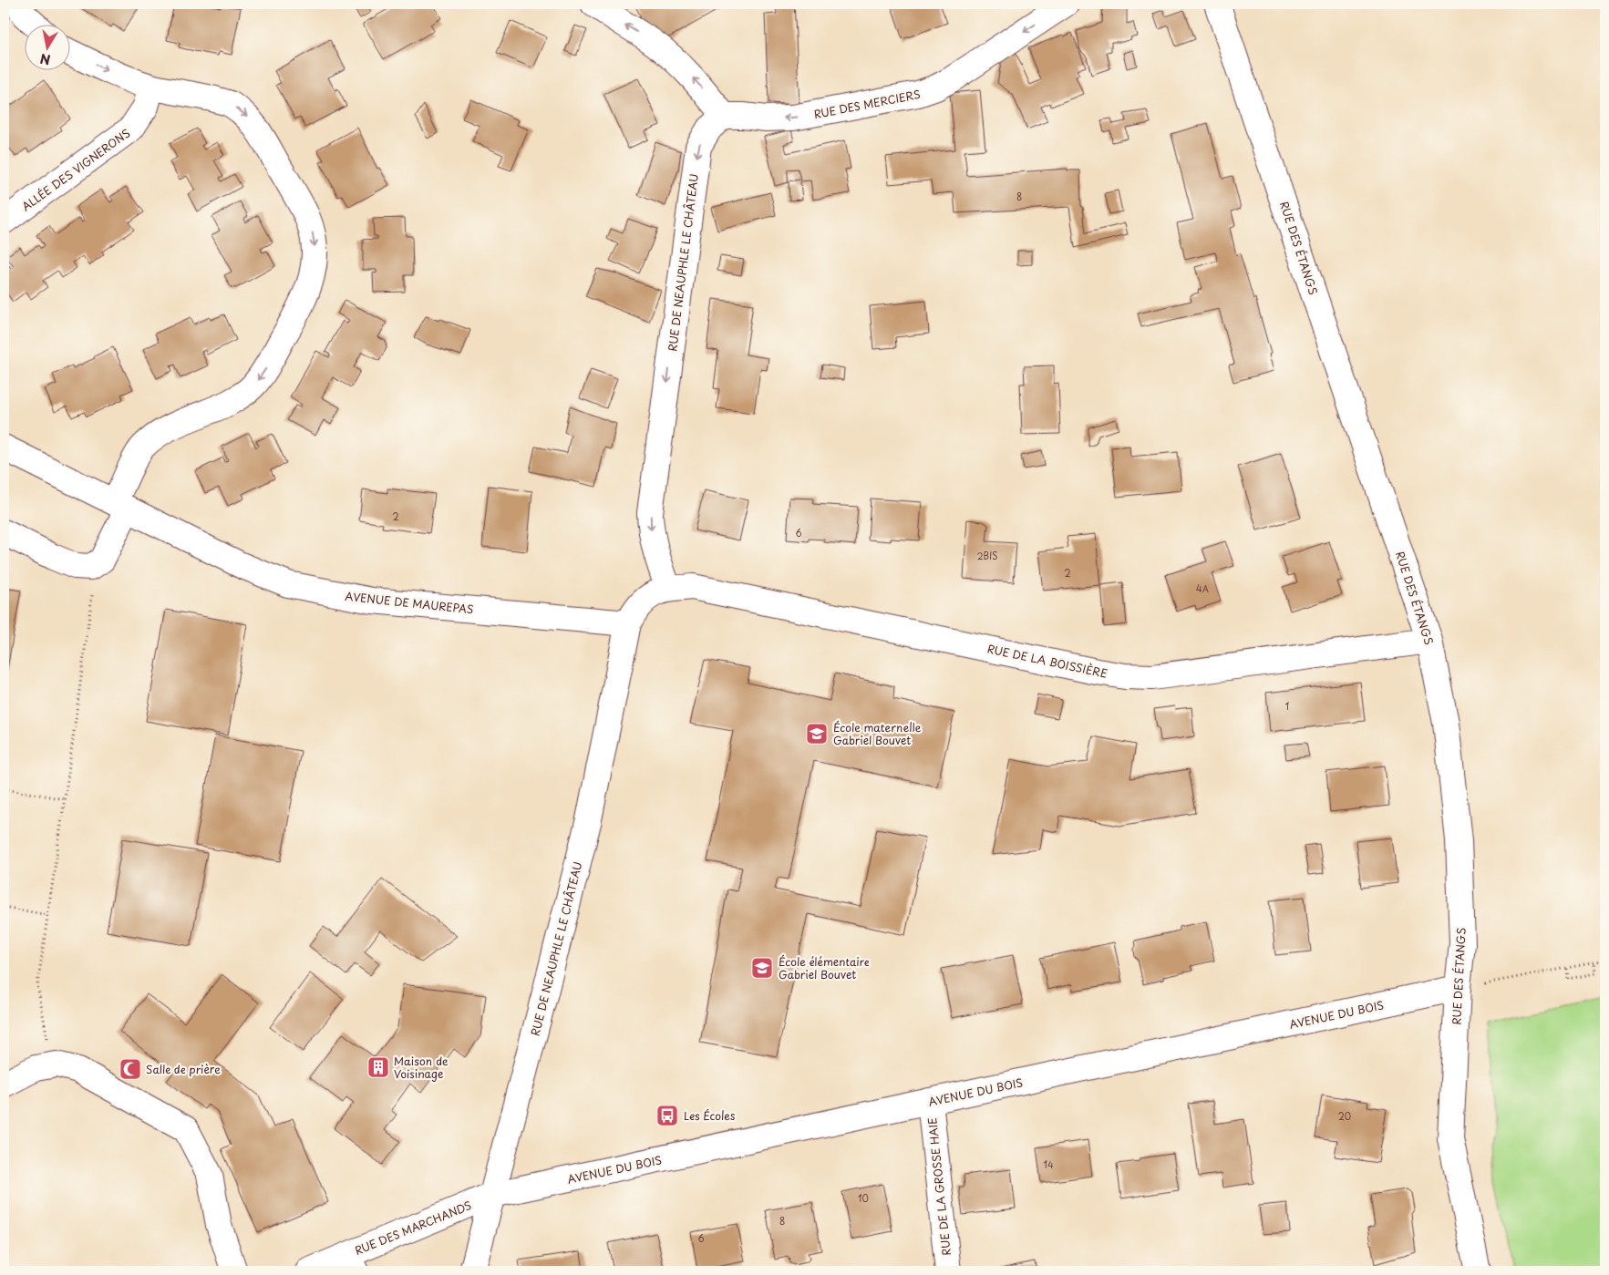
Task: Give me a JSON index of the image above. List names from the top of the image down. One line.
{"streets":{"street":["RUE DES MERCIERS","ALLÉE DES VIGNERONS","RUE DES ÉTANGS","RUE DE NEAUPHLE LE CHÂTEAU","AVENUE DE MAUREPAS","RUE DE LA BOISSIÈRE","AVENUE DU BOIS","RUE DE LA GROSSE HAIE","RUE DES MARCHANDS"]},"crossings":[["RUE DES MERCIERS","RUE DE NEAUPHLE LE CHÂTEAU"],["RUE DES ÉTANGS","RUE DE LA BOISSIÈRE"],["RUE DES ÉTANGS","AVENUE DU BOIS"],["RUE DE NEAUPHLE LE CHÂTEAU","AVENUE DE MAUREPAS"],["RUE DE NEAUPHLE LE CHÂTEAU","RUE DE LA BOISSIÈRE"],["RUE DE NEAUPHLE LE CHÂTEAU","AVENUE DU BOIS"],["RUE DE NEAUPHLE LE CHÂTEAU","RUE DES MARCHANDS"],["AVENUE DU BOIS","RUE DE LA GROSSE HAIE"],["AVENUE DU BOIS","RUE DES MARCHANDS"]],"one_way":["RUE DES MERCIERS","RUE DE NEAUPHLE LE CHÂTEAU"],"places":{"school or university":["École maternelle Gabriel Bouvet","École élémentaire Gabriel Bouvet"],"building":["Maison de Voisinage"],"mosque":["Salle de prière"],"bus stop":["Les Écoles"]},"house_numbers":["8","2","6","2BIS","2","4A","1","20","14","10","8","6"],"north":"bottom"}
